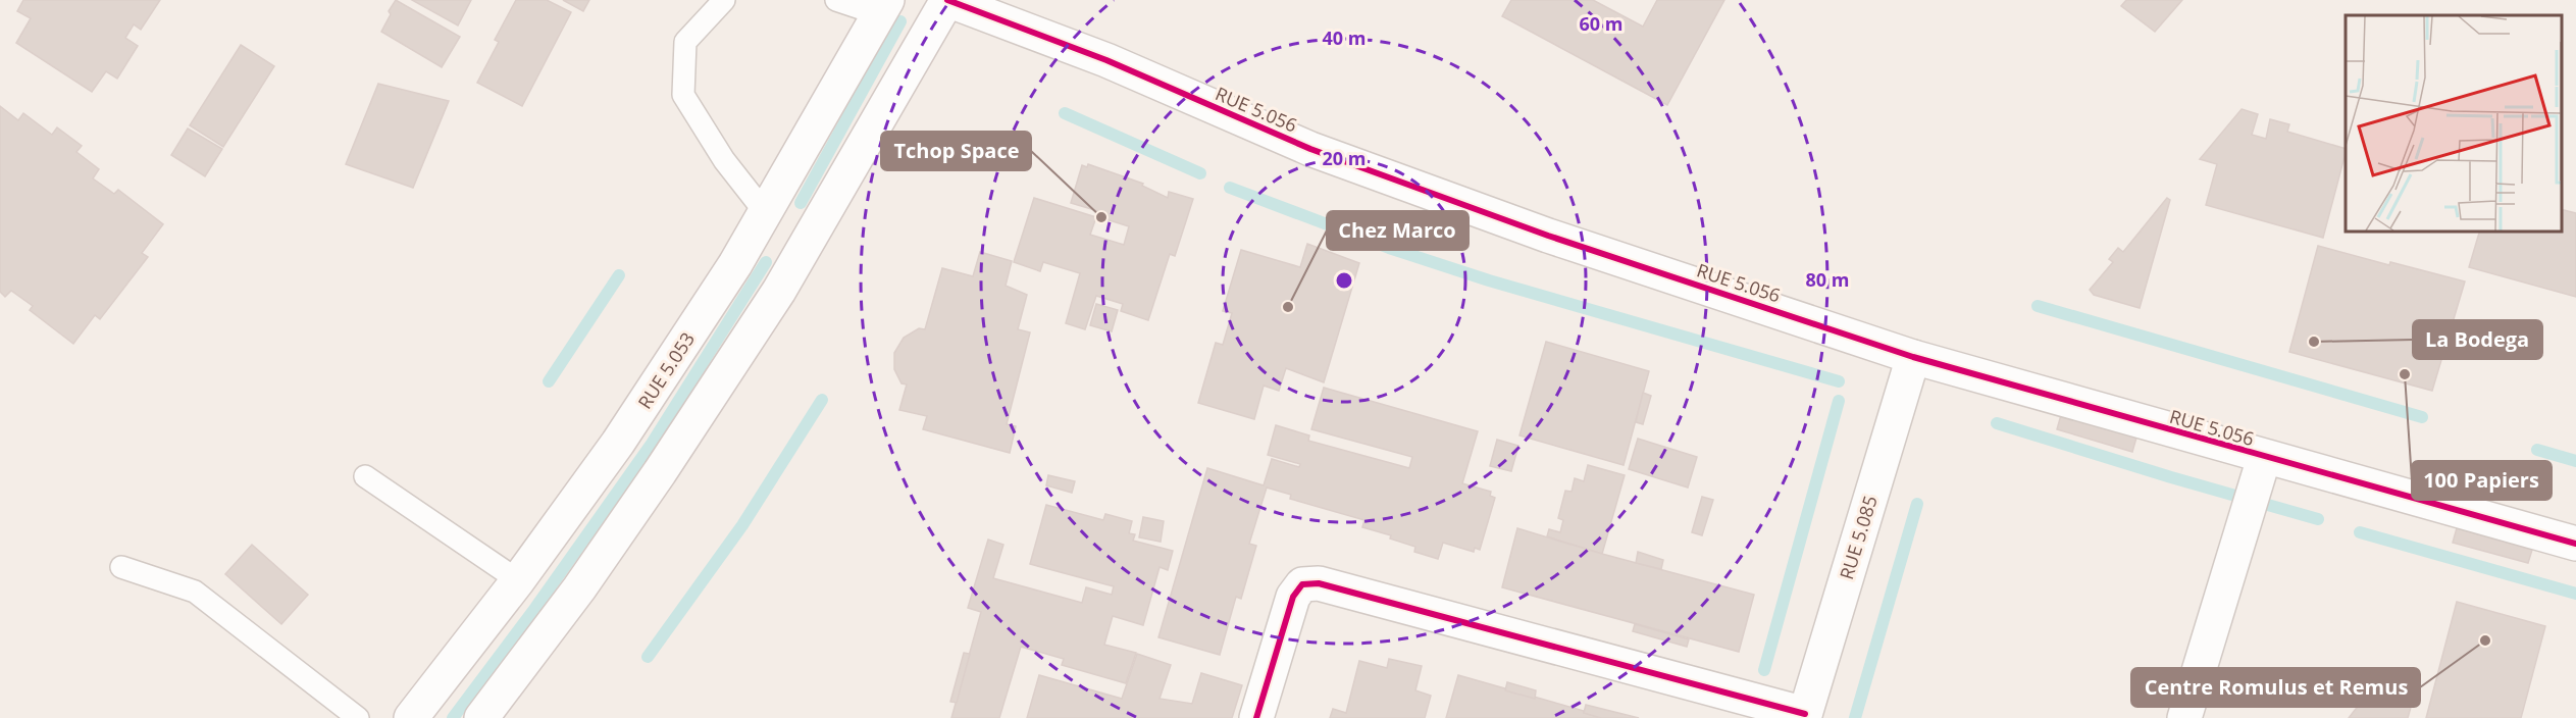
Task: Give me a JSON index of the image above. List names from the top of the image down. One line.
{"streets":{"street":["RUE 5.056","RUE 5.053","RUE 5.085"]},"crossings":[["RUE 5.056","RUE 5.085"]],"places":["Tchop Space","Chez Marco","La Bodega","100 Papiers","Centre Romulus et Remus"],"rings":["60 m","40 m","20 m","80 m"]}
